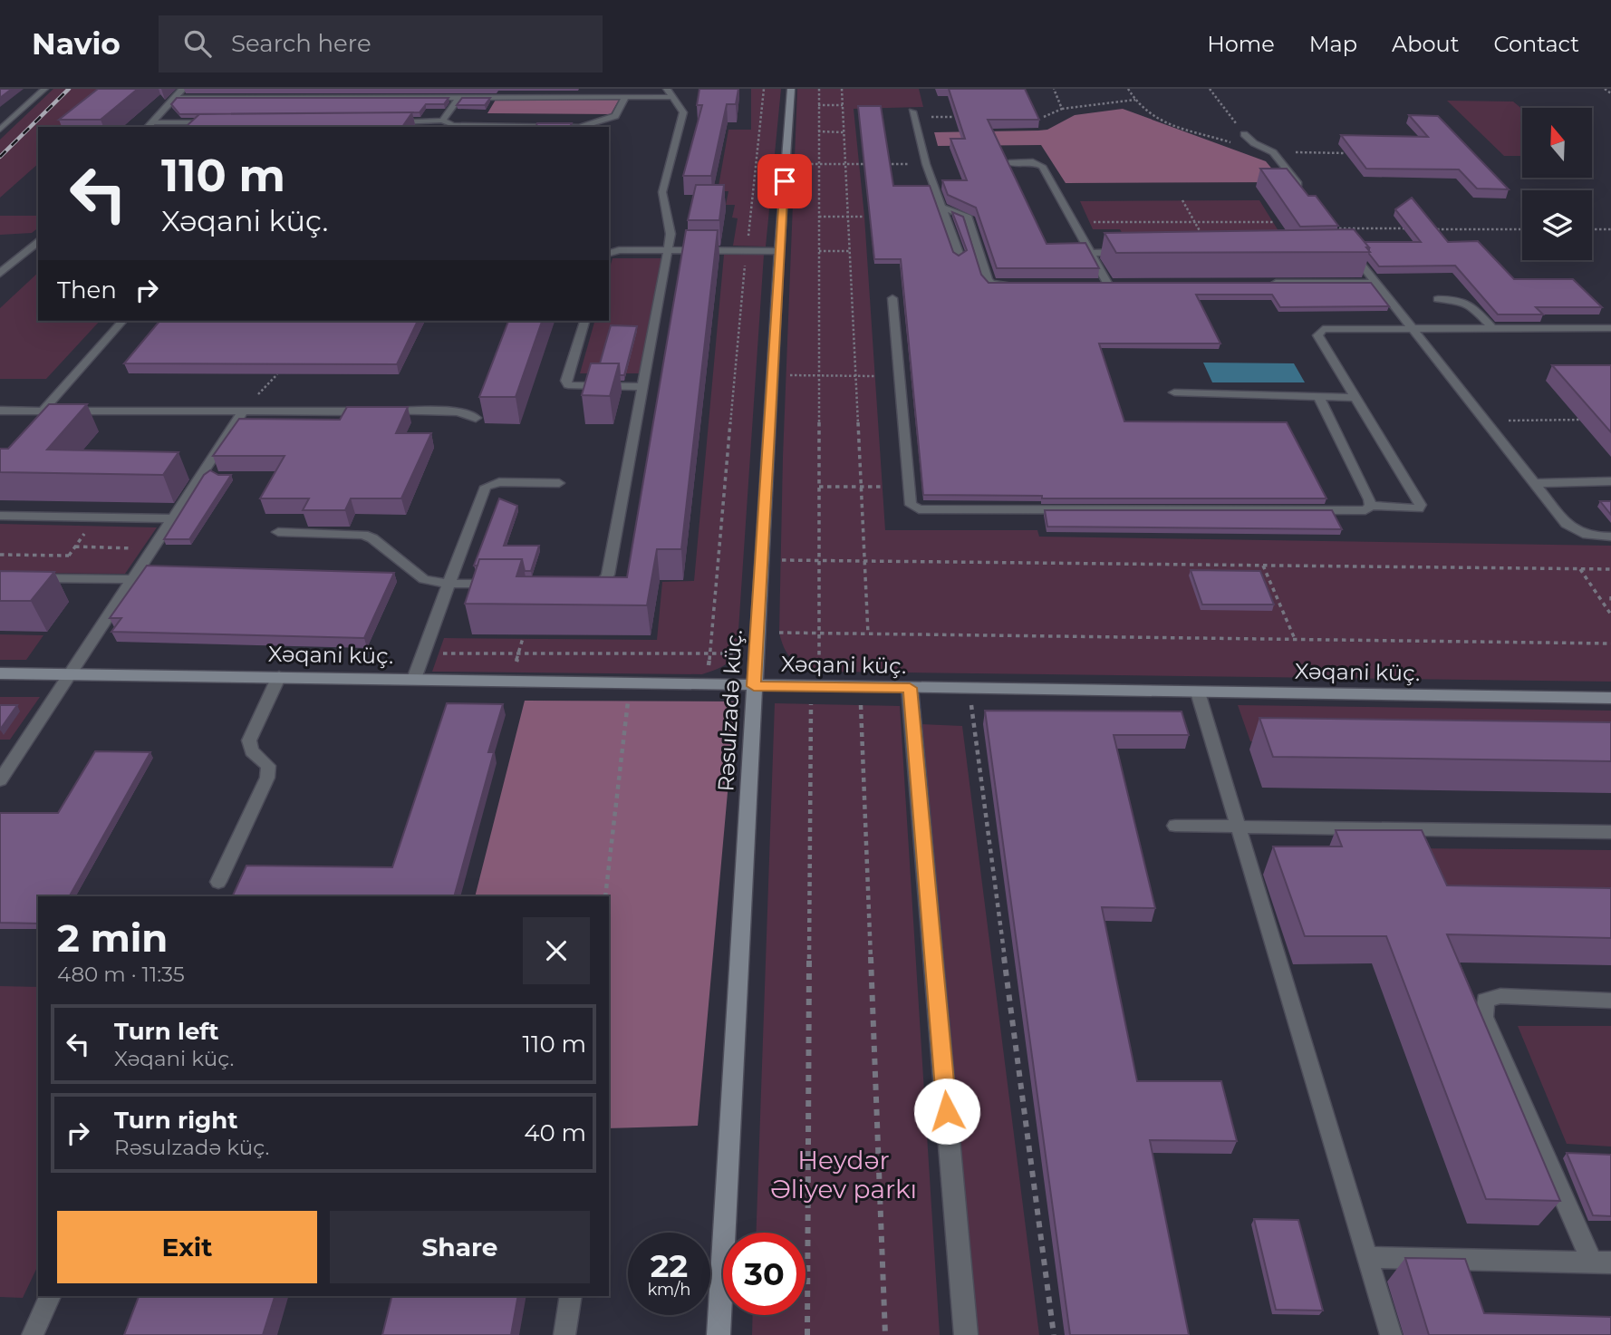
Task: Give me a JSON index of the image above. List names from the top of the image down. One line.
{"streets":{"main road":["Xəqani küç.","Rəsulzadə küç."]},"crossings":[["Xəqani küç.","Rəsulzadə küç."]],"parks":["Heydər Əliyev parkı"],"north":"top","page":{"header":"Navio","search":"Search here","nav":["Home","Map","About","Contact"],"turn":["110 m","Xəqani küç."],"then":"Then","heading":["2 min","480 m · 11:35"],"list":[{"name":"Turn left","note":"Xəqani küç.","value":"110 m"},{"name":"Turn right","note":"Rəsulzadə küç.","value":"40 m"}],"buttons":["Exit","Share"],"speed":"22 km/h","limit":"30"}}
